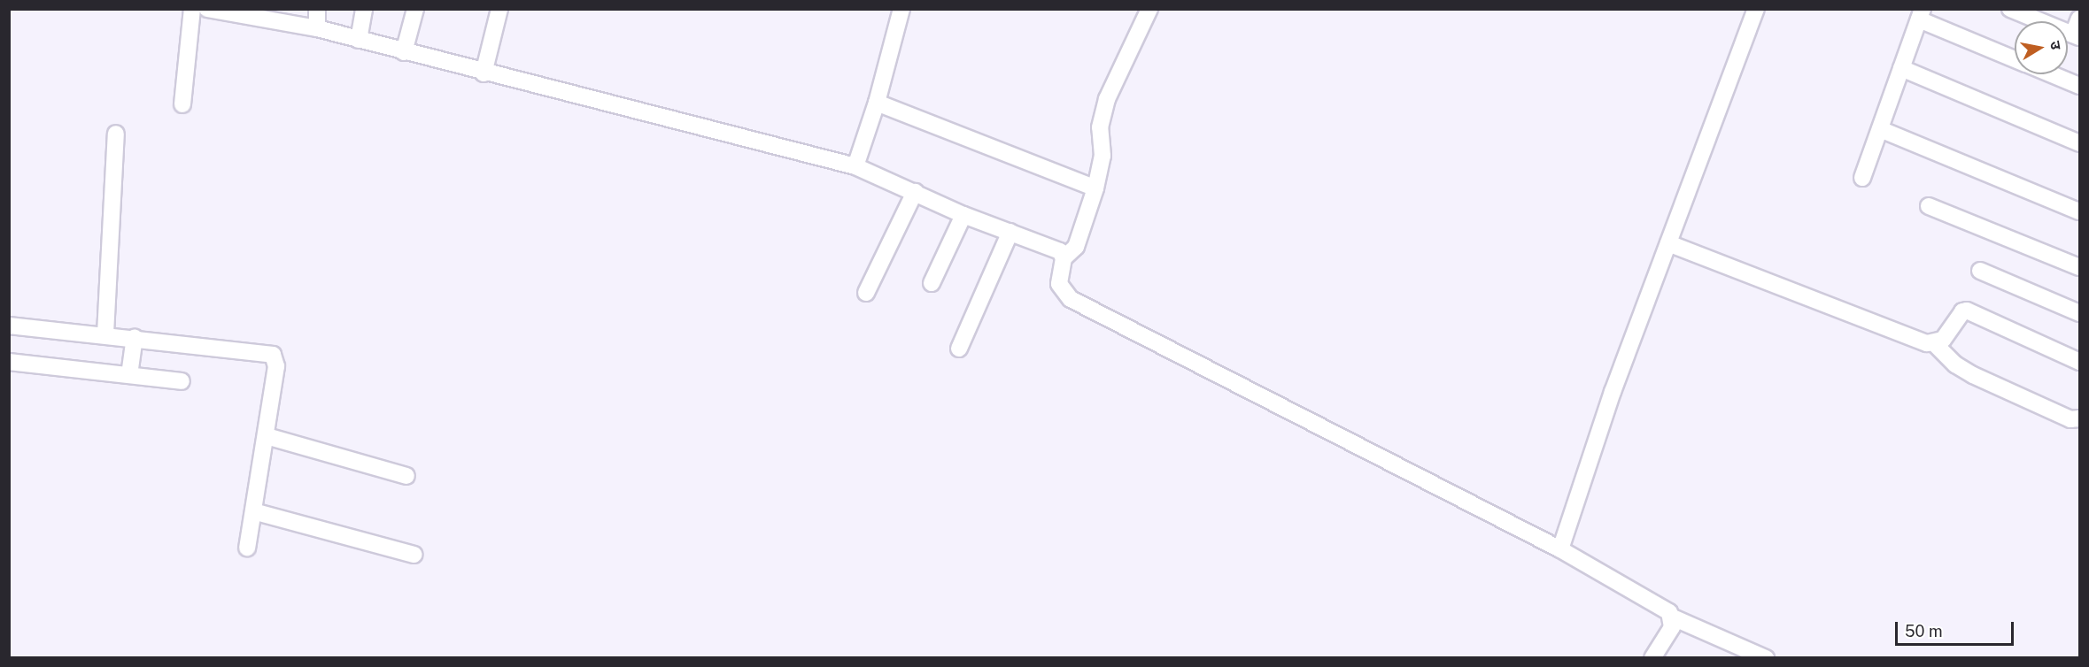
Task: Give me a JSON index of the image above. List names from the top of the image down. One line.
{"scale_bar":"50 m","north":"right"}
